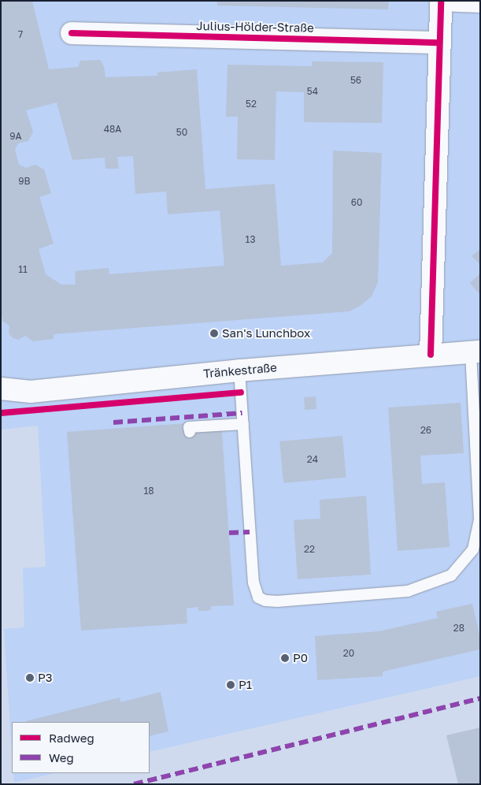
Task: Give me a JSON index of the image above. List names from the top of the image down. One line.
{"streets":{"street":["Julius-Hölder-Straße","Tränkestraße"]},"places":["San's Lunchbox","P0","P3","P1"],"house_numbers":["7","56","54","52","48A","50","9A","9B","60","13","11","26","24","18","22","28","20"],"legend":["Radweg","Weg"]}
